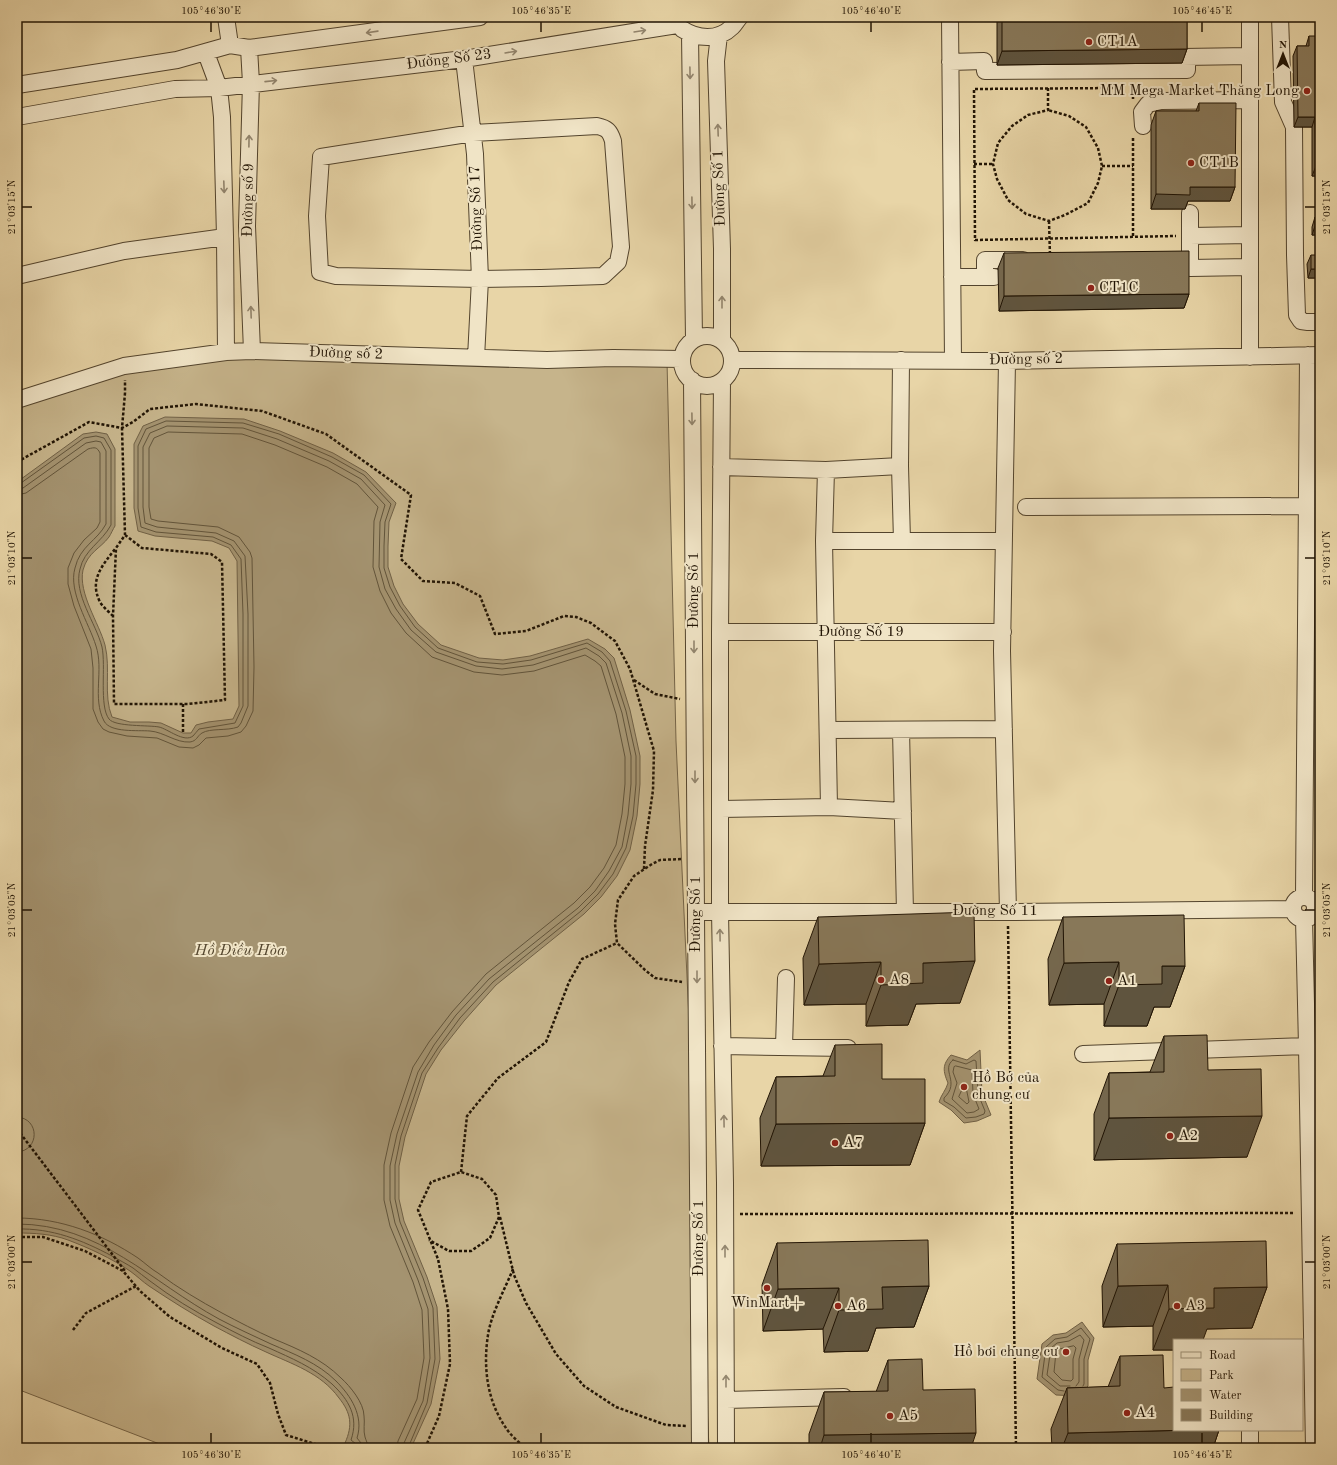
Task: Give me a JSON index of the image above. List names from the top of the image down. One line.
{"streets":{"street":["Đường Số 23","Đường Số 1","Đường số 9","Đường Số 17","Đường số 2","Đường Số 19","Đường Số 11"]},"crossings":[["Đường Số 23","Đường Số 1"],["Đường Số 23","Đường số 9"],["Đường Số 23","Đường Số 17"],["Đường Số 1","Đường số 2"],["Đường Số 1","Đường Số 19"],["Đường Số 1","Đường Số 11"],["Đường số 9","Đường số 2"],["Đường Số 17","Đường số 2"]],"water":["Hồ Điều Hòa"],"places":["CT1A","MM Mega Market Thăng Long","CT1B","CT1C","A8","A1","Hồ Bơ của chung cư","A2","A7","WinMart+","A6","A3","Hồ bơi chung cư","A4","A5"],"legend":["Road","Park","Water","Building"],"north":"top","coordinates":["105°46'30\"E","105°46'35\"E","105°46'40\"E","105°46'45\"E","21°03'15\"N","21°03'10\"N","21°03'05\"N","21°03'00\"N"]}
